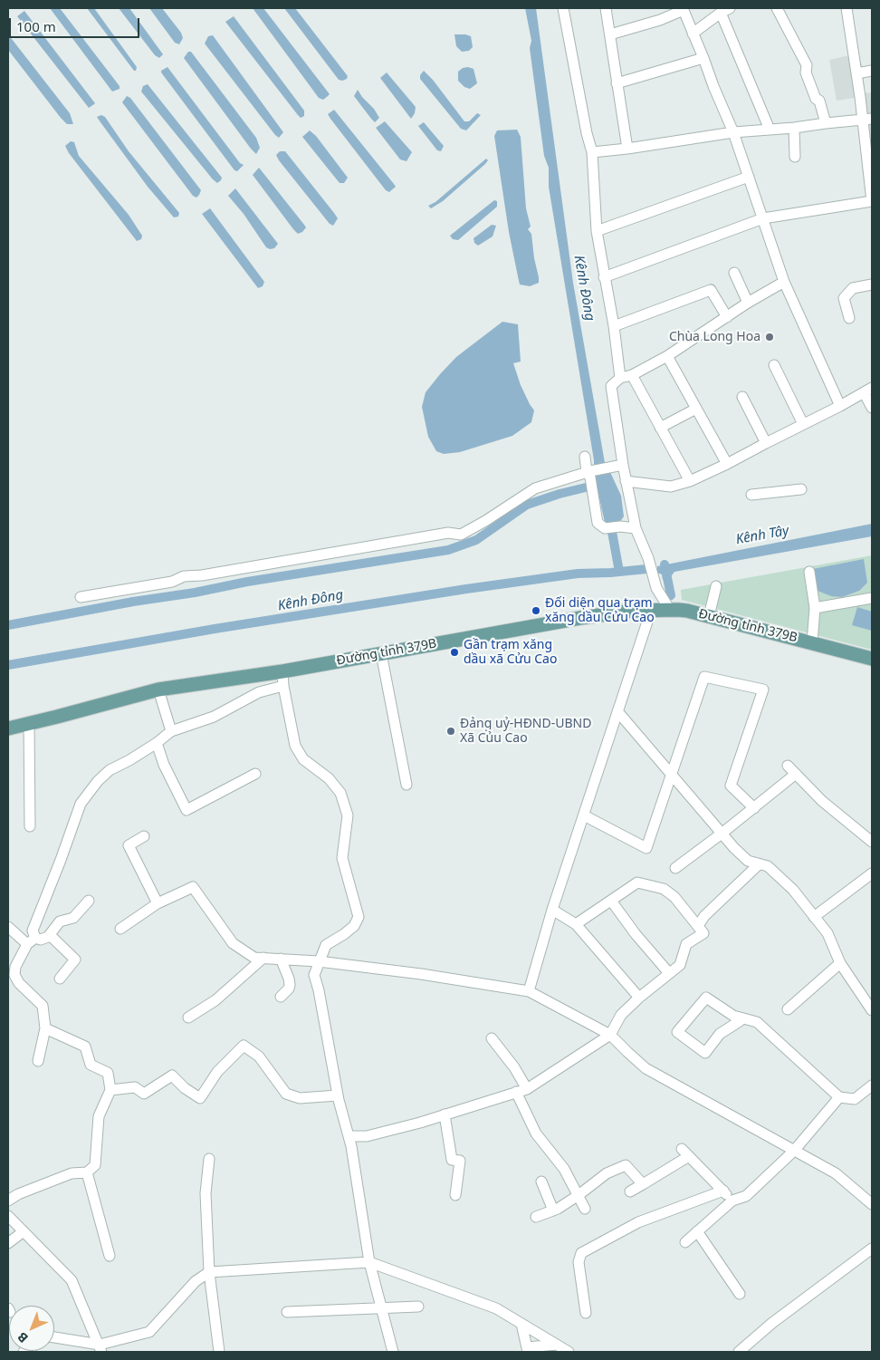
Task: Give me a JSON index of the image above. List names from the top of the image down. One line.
{"streets":{"main road":["Đường tỉnh 379B"]},"water":["Kênh Đông","Kênh Tây"],"places":["Chùa Long Hoa","Đối diện qua trạm xăng dầu Cửu Cao","Gần trạm xăng dầu xã Cửu Cao","Đảng uỷ-HĐND-UBND Xã Củu Cao"],"scale_bar":"100 m","north":"bottom left"}
